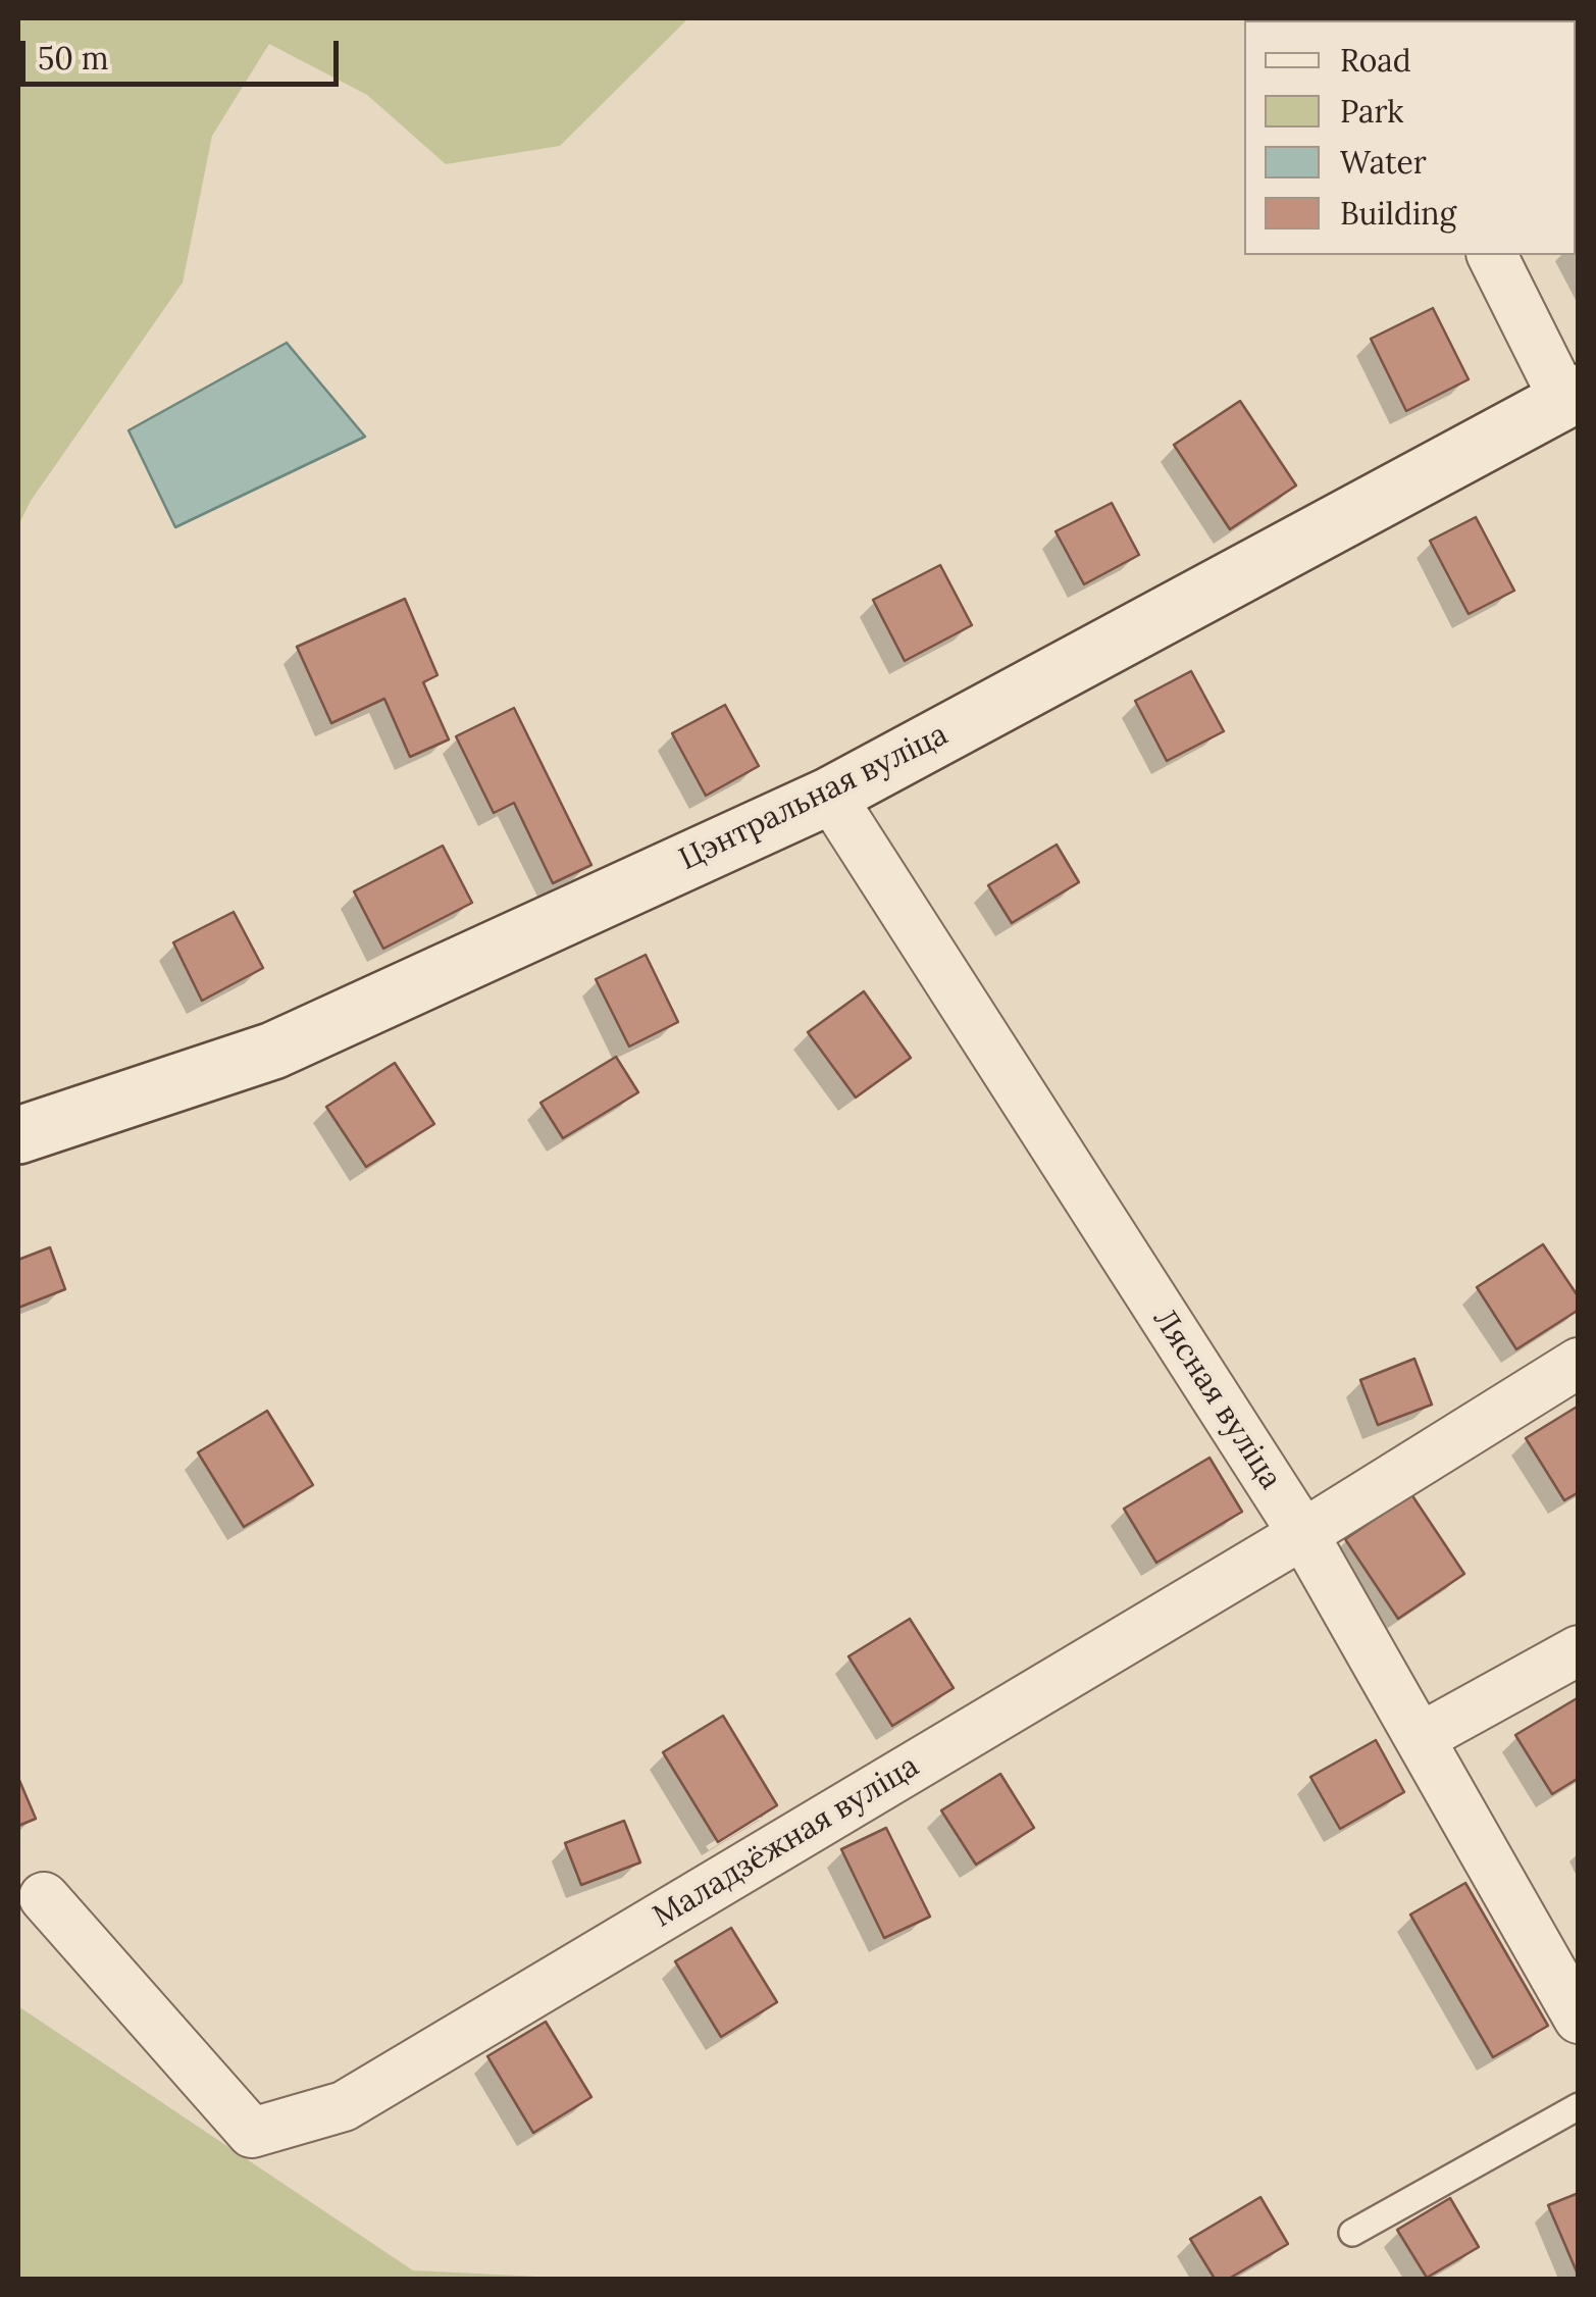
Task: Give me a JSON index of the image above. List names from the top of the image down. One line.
{"streets":{"street":["Цэнтральная вуліца","Лясная вуліца","Маладзёжная вуліца"]},"crossings":[["Цэнтральная вуліца","Лясная вуліца"],["Лясная вуліца","Маладзёжная вуліца"]],"legend":["Road","Park","Water","Building"],"scale_bar":"50 m"}
